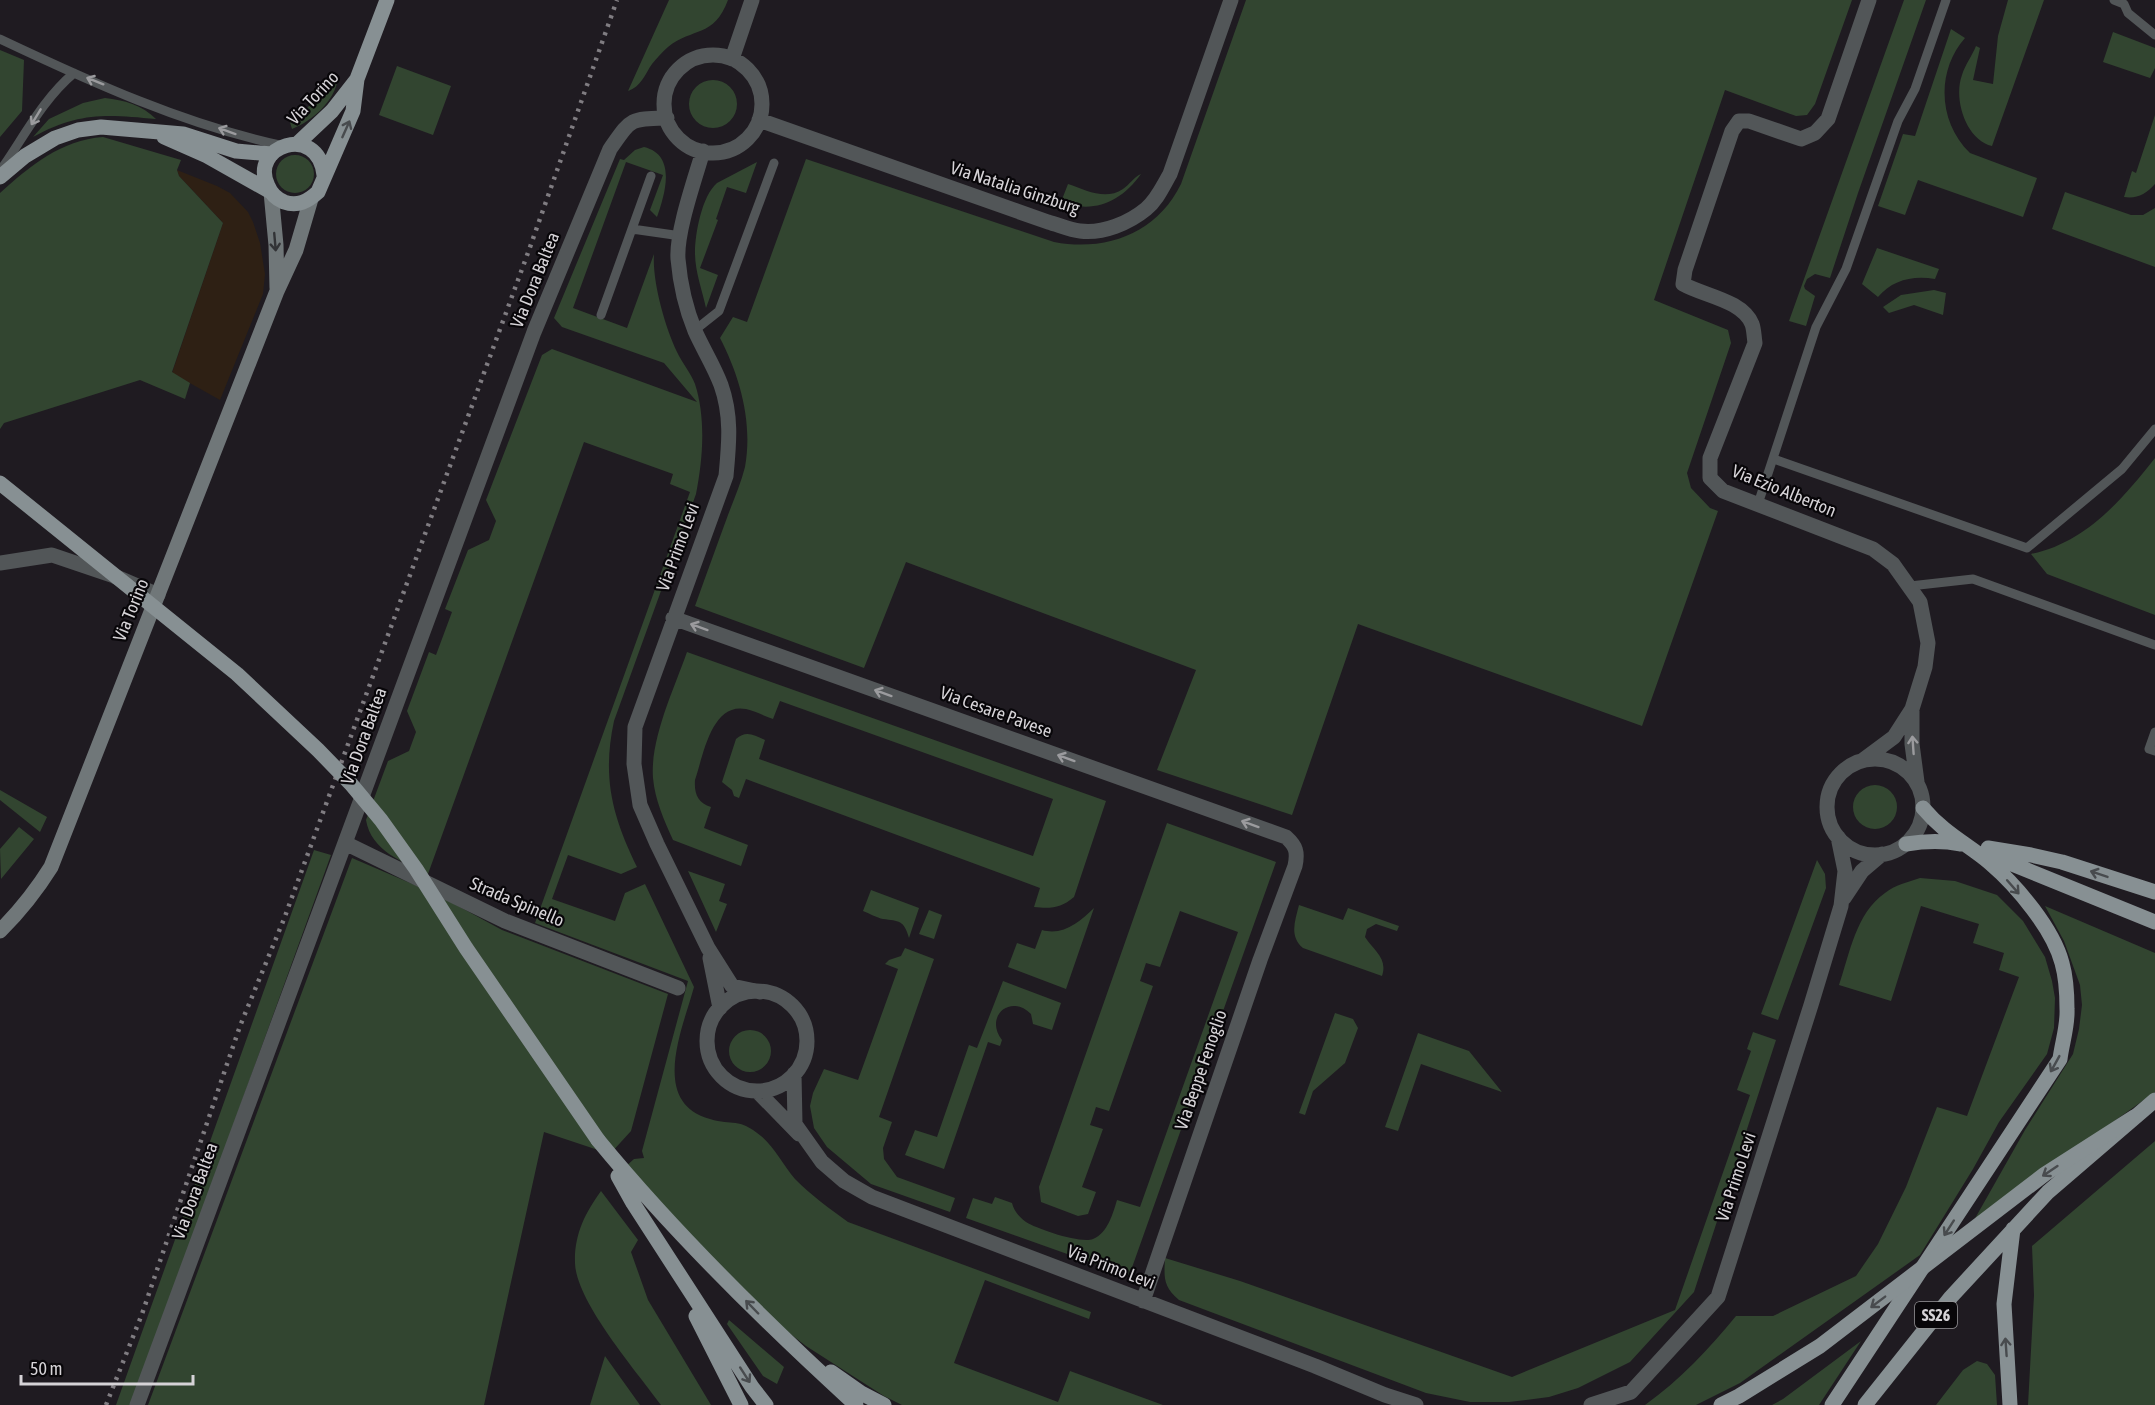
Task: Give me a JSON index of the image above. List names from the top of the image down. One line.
{"streets":{"main road":["Via Torino","SS26"],"street":["Via Natalia Ginzburg","Via Dora Baltea","Via Ezio Alberton","Via Primo Levi","Via Cesare Pavese","Strada Spinello","Via Beppe Fenoglio"]},"crossings":[["Via Natalia Ginzburg","Via Dora Baltea"],["Via Natalia Ginzburg","Via Primo Levi"],["Via Dora Baltea","Via Primo Levi"],["Via Dora Baltea","Strada Spinello"],["Via Ezio Alberton","Via Primo Levi"],["Via Primo Levi","Via Cesare Pavese"],["Via Primo Levi","Via Beppe Fenoglio"],["Via Cesare Pavese","Via Beppe Fenoglio"]],"one_way":["Via Cesare Pavese"],"scale_bar":"50 m"}
